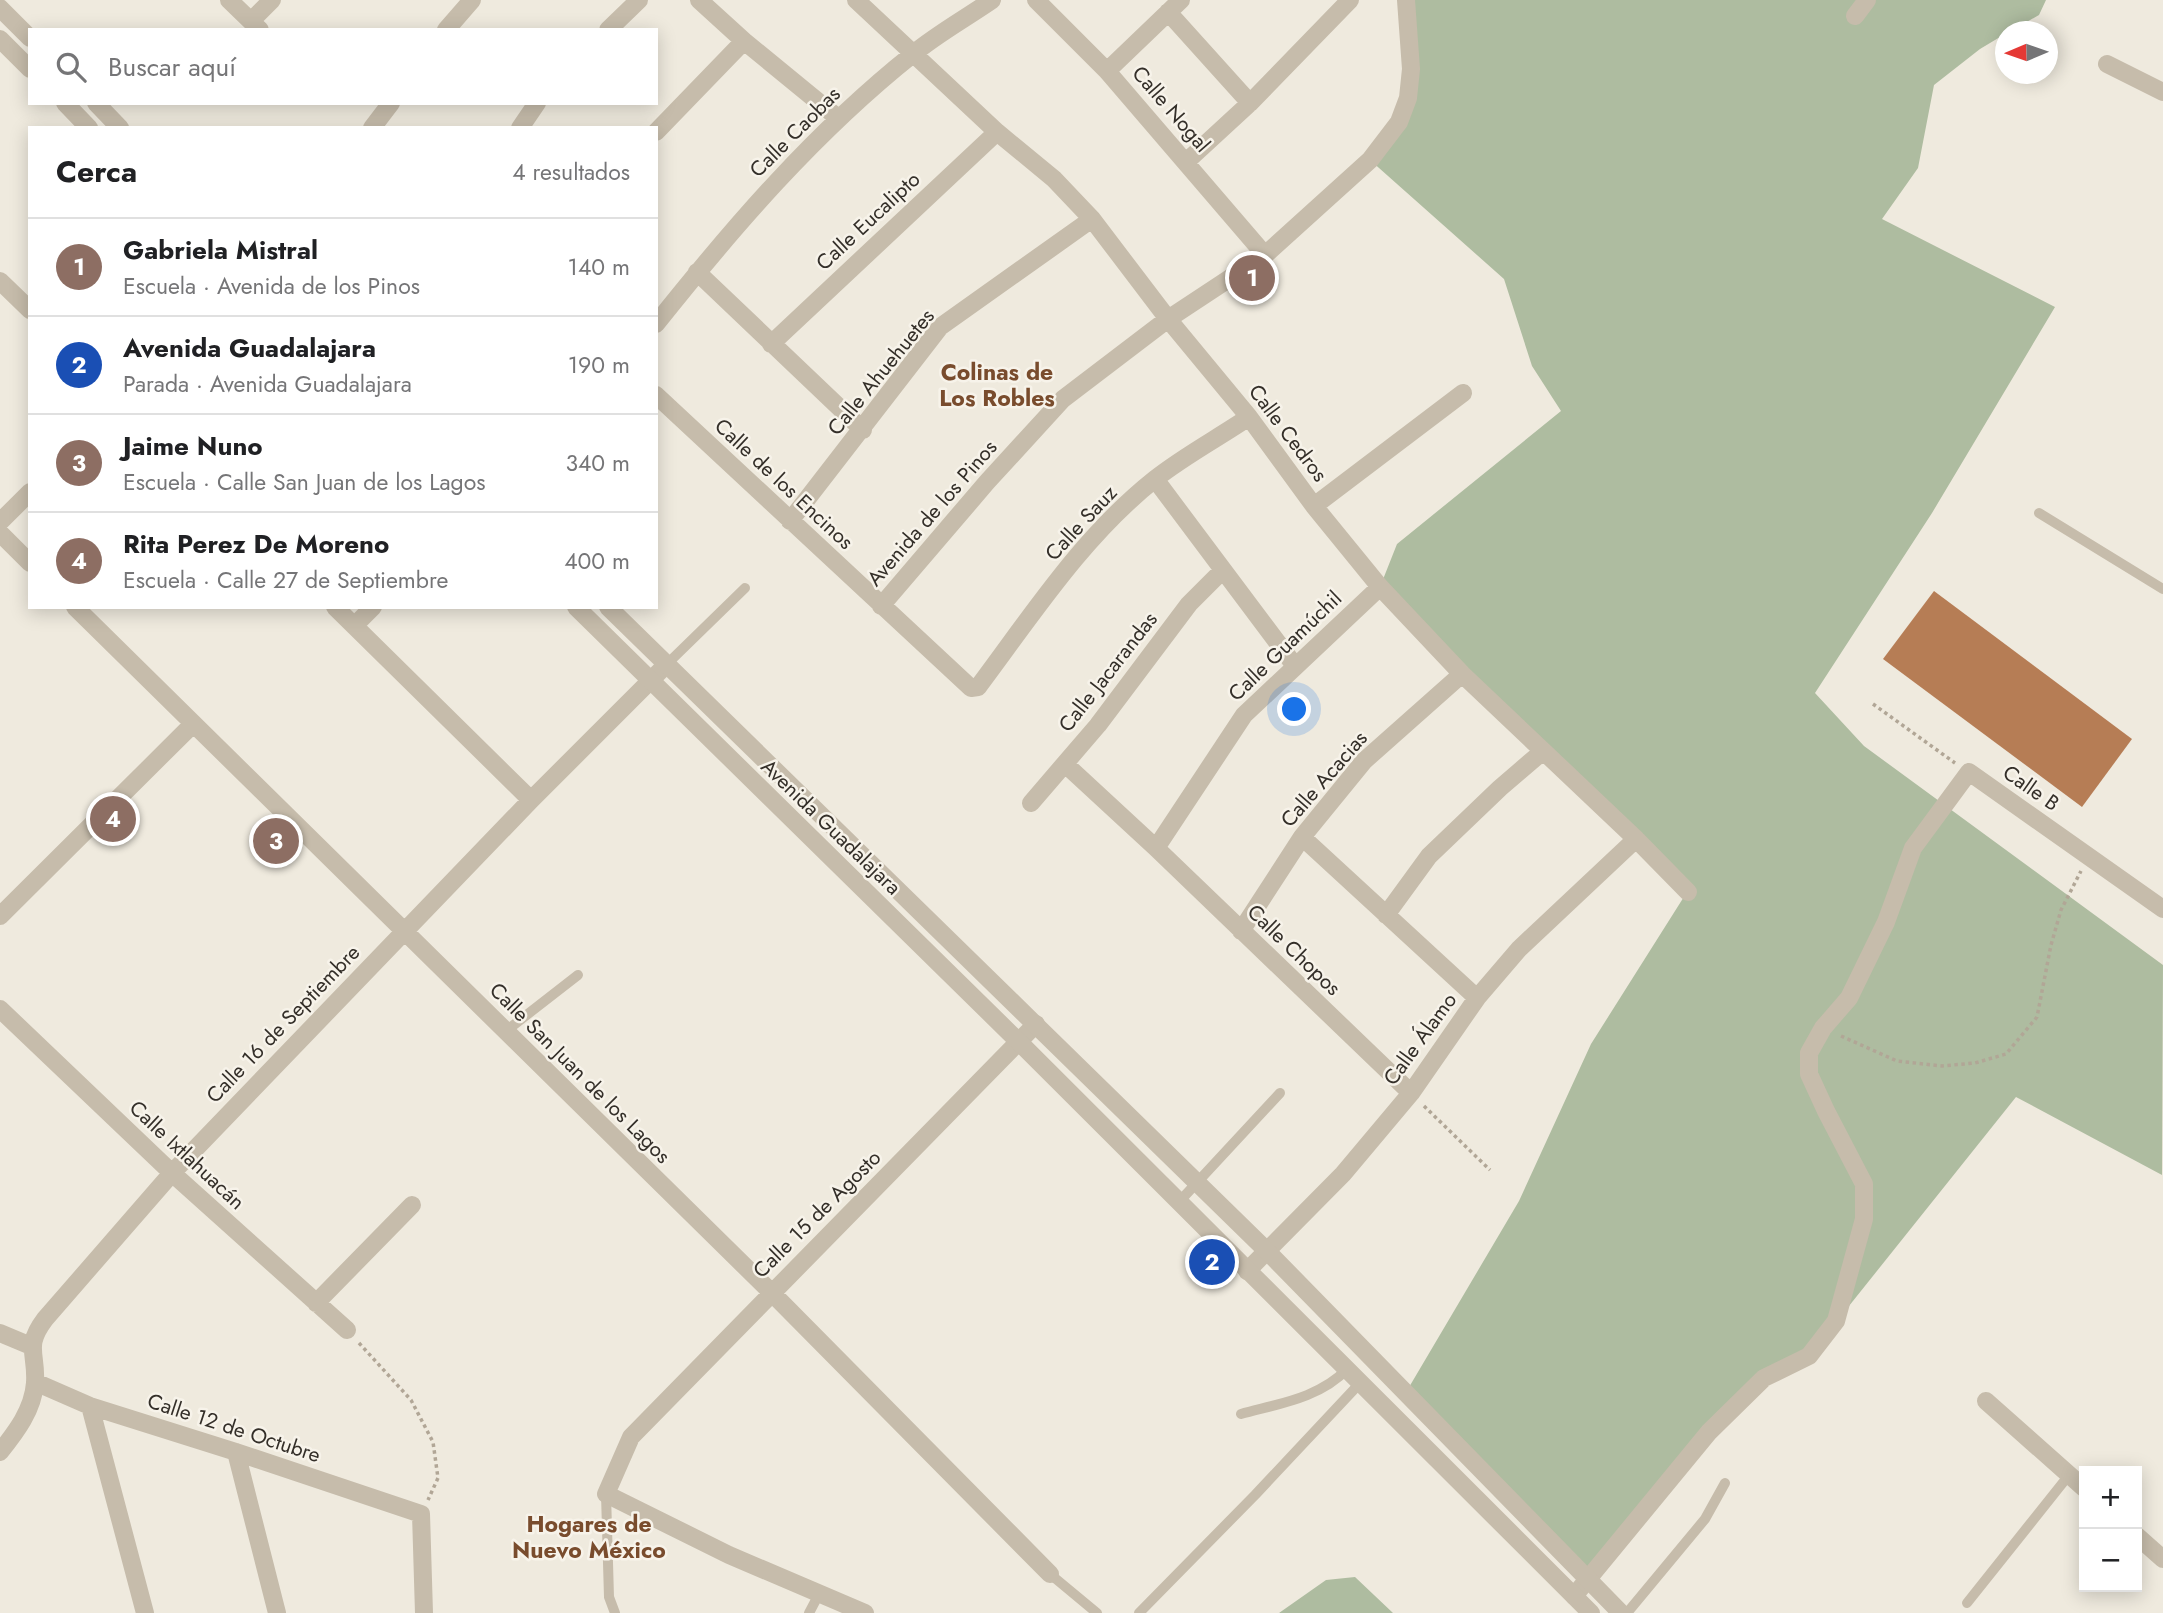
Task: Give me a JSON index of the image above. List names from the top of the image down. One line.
{"streets":{"street":["Calle Nogal","Calle Caobas","Calle Eucalipto","Calle Ahuehuetes","Calle Cedros","Calle de los Encinos","Avenida de los Pinos","Calle Sauz","Calle Guamúchil","Calle Jacarandas","Calle Acacias","Calle B","Avenida Guadalajara","Calle Chopos","Calle 16 de Septiembre","Calle Álamo","Calle San Juan de los Lagos","Calle Ixtlahuacán","Calle 15 de Agosto","Calle 12 de Octubre"]},"crossings":[["Calle Nogal","Avenida de los Pinos"],["Calle Caobas","Calle Cedros"],["Calle Eucalipto","Calle Cedros"],["Calle Ahuehuetes","Calle Cedros"],["Calle Ahuehuetes","Calle de los Encinos"],["Calle Cedros","Avenida de los Pinos"],["Calle Cedros","Calle Sauz"],["Calle Cedros","Calle Guamúchil"],["Calle Cedros","Calle Acacias"],["Calle Cedros","Calle Álamo"],["Calle de los Encinos","Avenida de los Pinos"],["Calle de los Encinos","Calle Sauz"],["Calle Guamúchil","Calle Chopos"],["Calle Jacarandas","Calle Chopos"],["Calle Acacias","Calle Chopos"],["Avenida Guadalajara","Calle 16 de Septiembre"],["Avenida Guadalajara","Calle Álamo"],["Avenida Guadalajara","Calle 15 de Agosto"],["Calle Chopos","Calle Álamo"],["Calle 16 de Septiembre","Calle San Juan de los Lagos"],["Calle 16 de Septiembre","Calle Ixtlahuacán"],["Calle San Juan de los Lagos","Calle 15 de Agosto"]],"districts":["Colinas de Los Robles","Hogares de Nuevo México"],"north":"left","page":{"search":"Buscar aquí","heading":["Cerca","4 resultados"],"list":[{"mark":"1","name":"Gabriela Mistral","note":"Escuela · Avenida de los Pinos","value":"140 m"},{"mark":"2","name":"Avenida Guadalajara","note":"Parada · Avenida Guadalajara","value":"190 m"},{"mark":"3","name":"Jaime Nuno","note":"Escuela · Calle San Juan de los Lagos","value":"340 m"},{"mark":"4","name":"Rita Perez De Moreno","note":"Escuela · Calle 27 de Septiembre","value":"400 m"}],"pins":["1","4","3","2"],"map_buttons":["+","−"]}}
